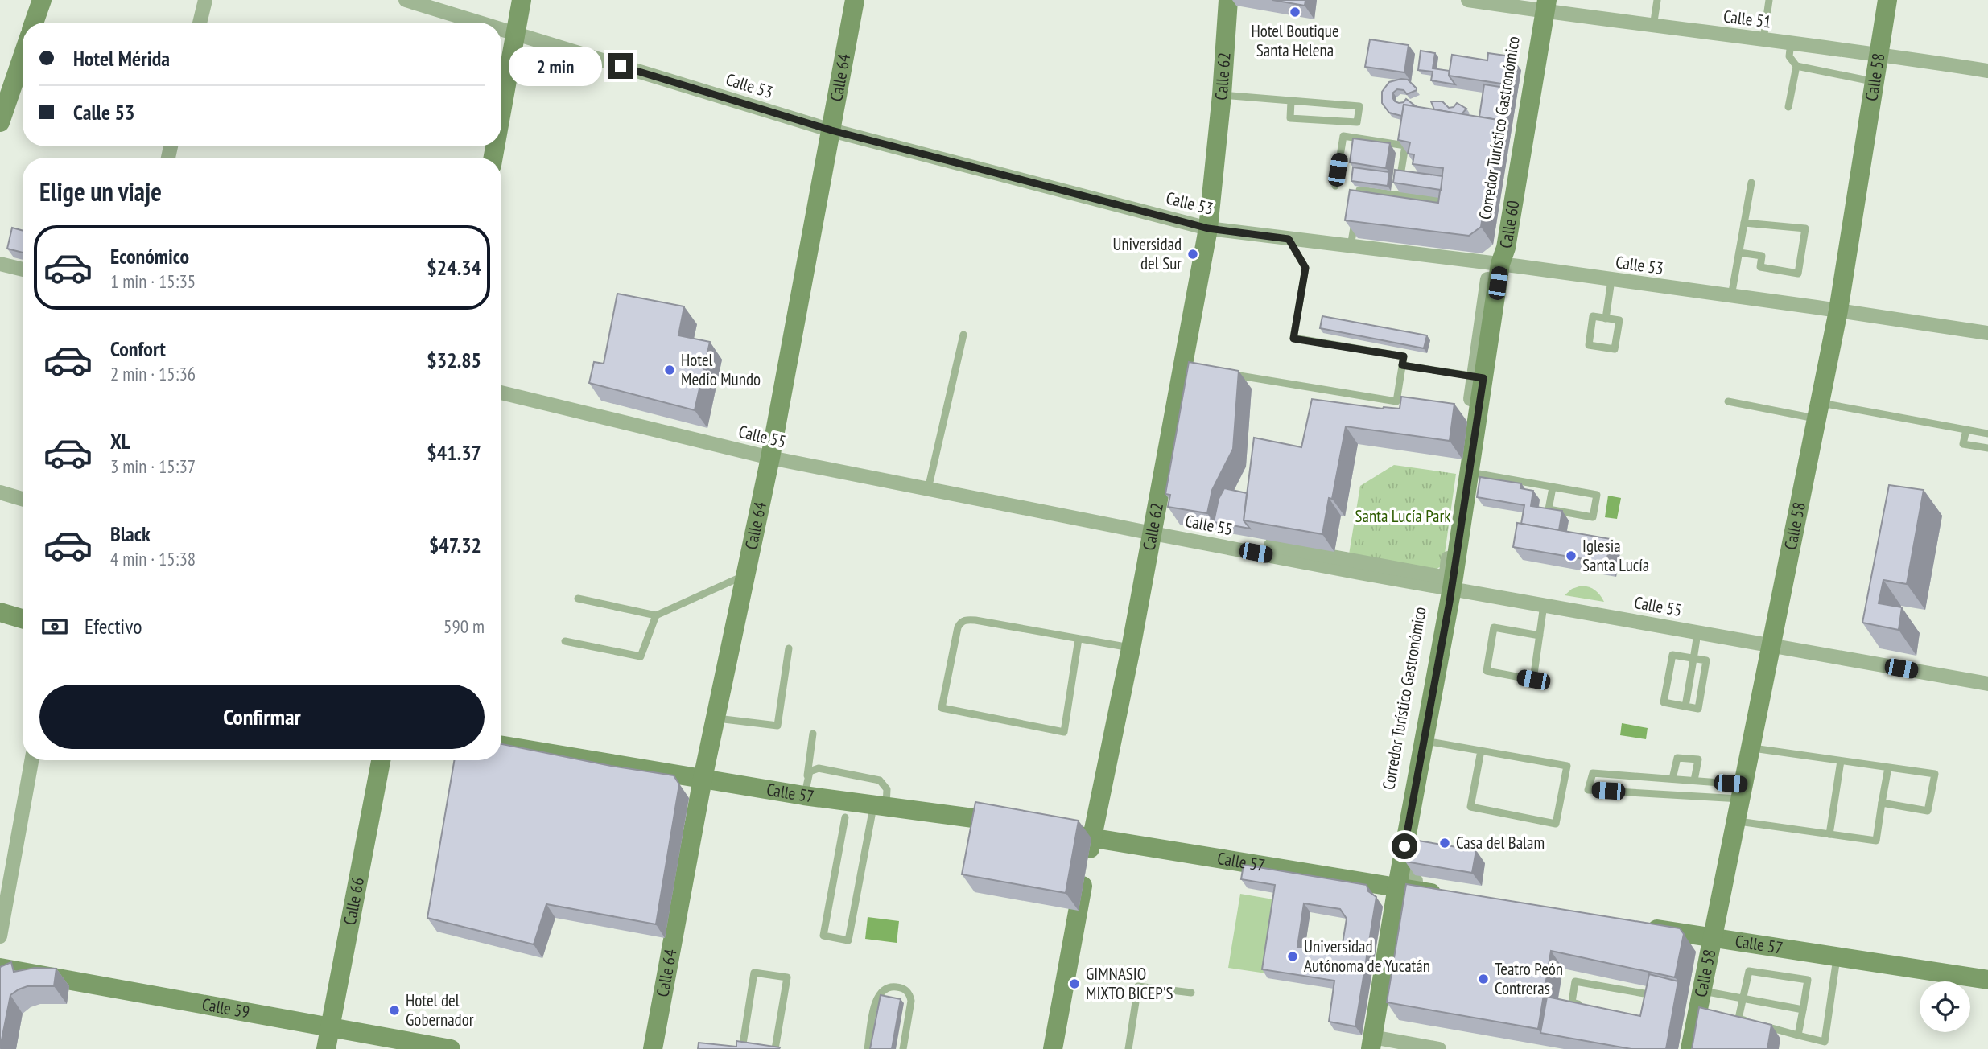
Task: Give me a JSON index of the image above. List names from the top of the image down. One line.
{"streets":{"main road":["Calle 62","Calle 64","Calle 58","Calle 60","Calle 57","Calle 66","Calle 59"],"street":["Calle 51","Calle 53","Corredor Turístico Gastronómico","Calle 55"]},"crossings":[["Calle 51","Calle 58"],["Calle 51","Corredor Turístico Gastronómico"],["Calle 51","Calle 60"],["Calle 62","Calle 53"],["Calle 62","Calle 55"],["Calle 62","Calle 57"],["Calle 64","Calle 53"],["Calle 64","Calle 55"],["Calle 64","Calle 57"],["Calle 58","Calle 53"],["Calle 58","Calle 55"],["Calle 58","Calle 57"],["Calle 53","Corredor Turístico Gastronómico"],["Calle 53","Calle 60"],["Corredor Turístico Gastronómico","Calle 60"],["Corredor Turístico Gastronómico","Calle 55"],["Corredor Turístico Gastronómico","Calle 57"],["Calle 60","Calle 55"],["Calle 60","Calle 57"],["Calle 66","Calle 59"]],"parks":["Santa Lucía Park"],"places":["Hotel Boutique Santa Helena","Universidad del Sur","Hotel Medio Mundo","Iglesia Santa Lucía","Casa del Balam","Universidad Autónoma de Yucatán","Teatro Peón Contreras","GIMNASIO MIXTO BICEP'S","Hotel del Gobernador"],"page":{"banner":["Hotel Mérida","Calle 53"],"bubble":"2 min","heading":"Elige un viaje","list":[{"name":"Económico","note":"1 min · 15:35","value":"$24.34"},{"name":"Confort","note":"2 min · 15:36","value":"$32.85"},{"name":"XL","note":"3 min · 15:37","value":"$41.37"},{"name":"Black","note":"4 min · 15:38","value":"$47.32"}],"pay":["Efectivo","590 m"],"buttons":"Confirmar"}}
